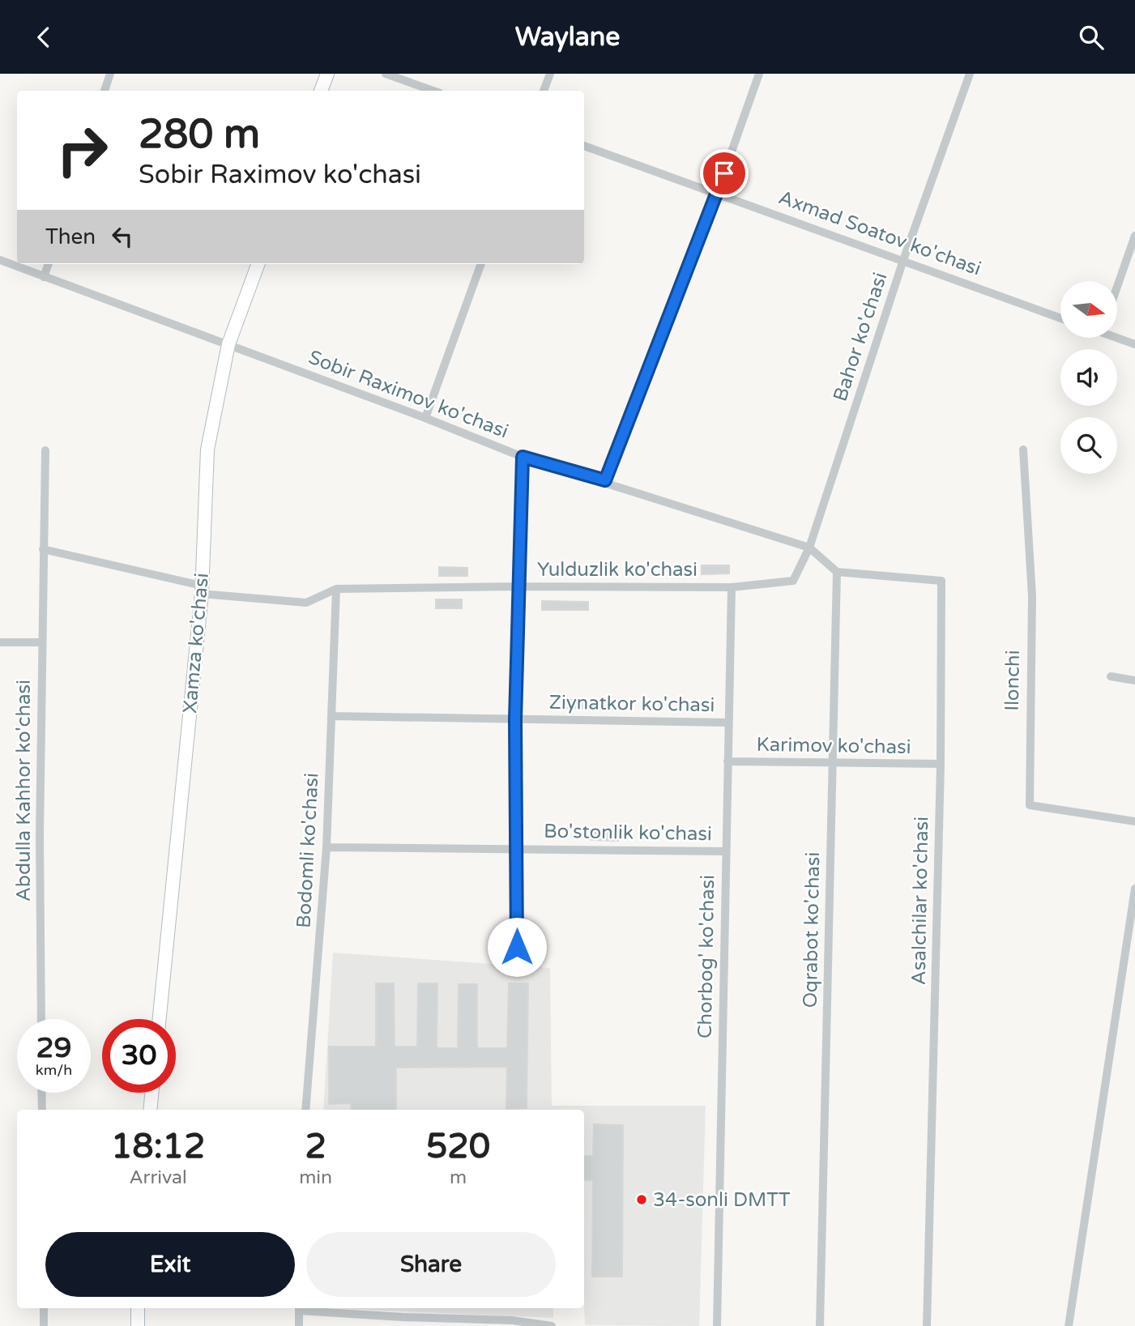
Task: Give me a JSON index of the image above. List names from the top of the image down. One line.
{"streets":{"main road":["Xamza ko'chasi"],"street":["Axmad Soatov ko'chasi","Bahor ko'chasi","Sobir Raximov ko'chasi","Yulduzlik ko'chasi","Ilonchi","Ziynatkor ko'chasi","Karimov ko'chasi","Abdulla Kahhor ko'chasi","Bo'stonlik ko'chasi","Bodomli ko'chasi","Asalchilar ko'chasi","Oqrabot ko'chasi","Chorbog' ko'chasi"]},"crossings":[["Axmad Soatov ko'chasi","Bahor ko'chasi"],["Bahor ko'chasi","Sobir Raximov ko'chasi"],["Bahor ko'chasi","Yulduzlik ko'chasi"],["Sobir Raximov ko'chasi","Yulduzlik ko'chasi"],["Sobir Raximov ko'chasi","Xamza ko'chasi"],["Yulduzlik ko'chasi","Bodomli ko'chasi"],["Yulduzlik ko'chasi","Chorbog' ko'chasi"],["Ziynatkor ko'chasi","Bodomli ko'chasi"],["Ziynatkor ko'chasi","Chorbog' ko'chasi"],["Karimov ko'chasi","Asalchilar ko'chasi"],["Karimov ko'chasi","Oqrabot ko'chasi"],["Karimov ko'chasi","Chorbog' ko'chasi"],["Bo'stonlik ko'chasi","Bodomli ko'chasi"],["Bo'stonlik ko'chasi","Chorbog' ko'chasi"],["Asalchilar ko'chasi","Oqrabot ko'chasi"]],"places":["34-sonli DMTT"],"north":"right","page":{"header":"Waylane","turn":["280 m","Sobir Raximov ko'chasi"],"then":"Then","speed":"29 km/h","limit":"30","eta":["18:12","Arrival","2","min","520","m"],"buttons":["Exit","Share"]}}
